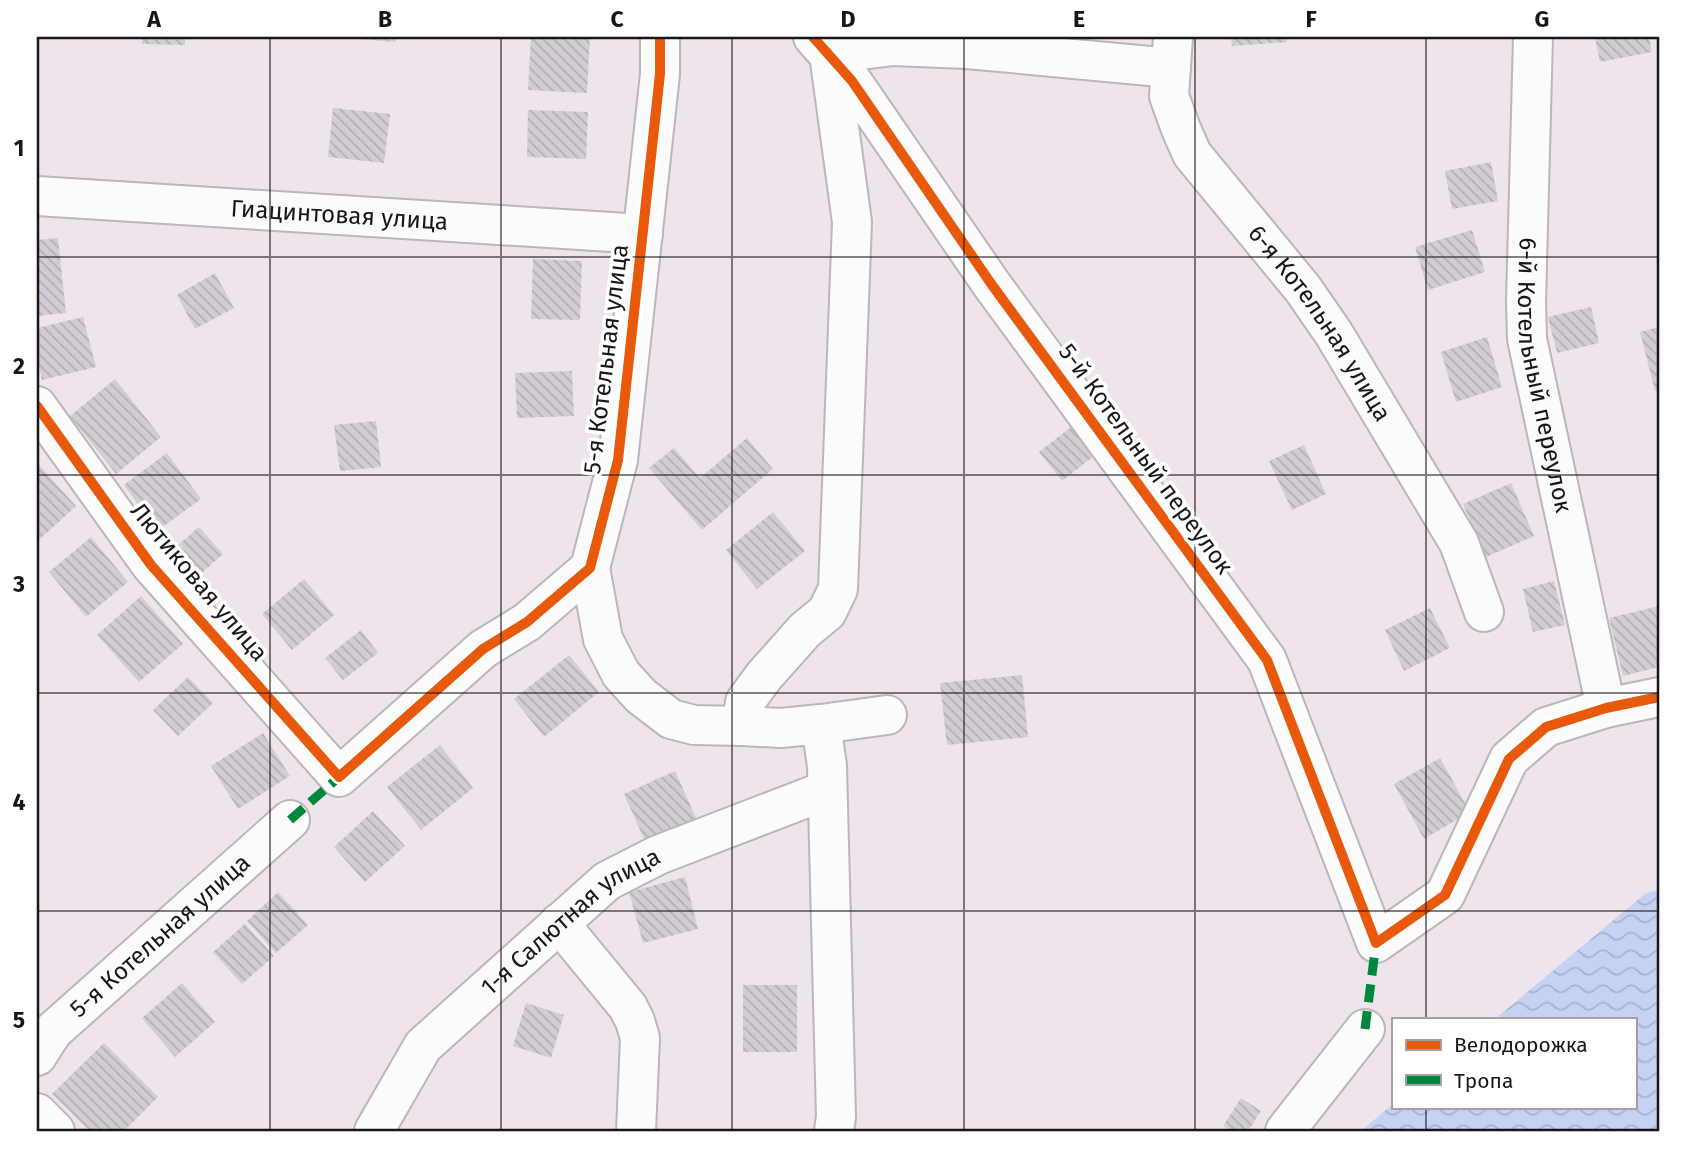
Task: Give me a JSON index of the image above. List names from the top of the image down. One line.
{"streets":{"street":["Гиацинтовая улица","6-я Котельная улица","5-я Котельная улица","6-й Котельный переулок","5-й Котельный переулок","Лютиковая улица","1-я Салютная улица"]},"crossings":[["Гиацинтовая улица","5-я Котельная улица"],["5-я Котельная улица","Лютиковая улица"],["6-й Котельный переулок","5-й Котельный переулок"]],"legend":["Велодорожка","Тропа"],"grid":{"columns":["A","B","C","D","E","F","G"],"rows":["1","2","3","4","5"]}}
